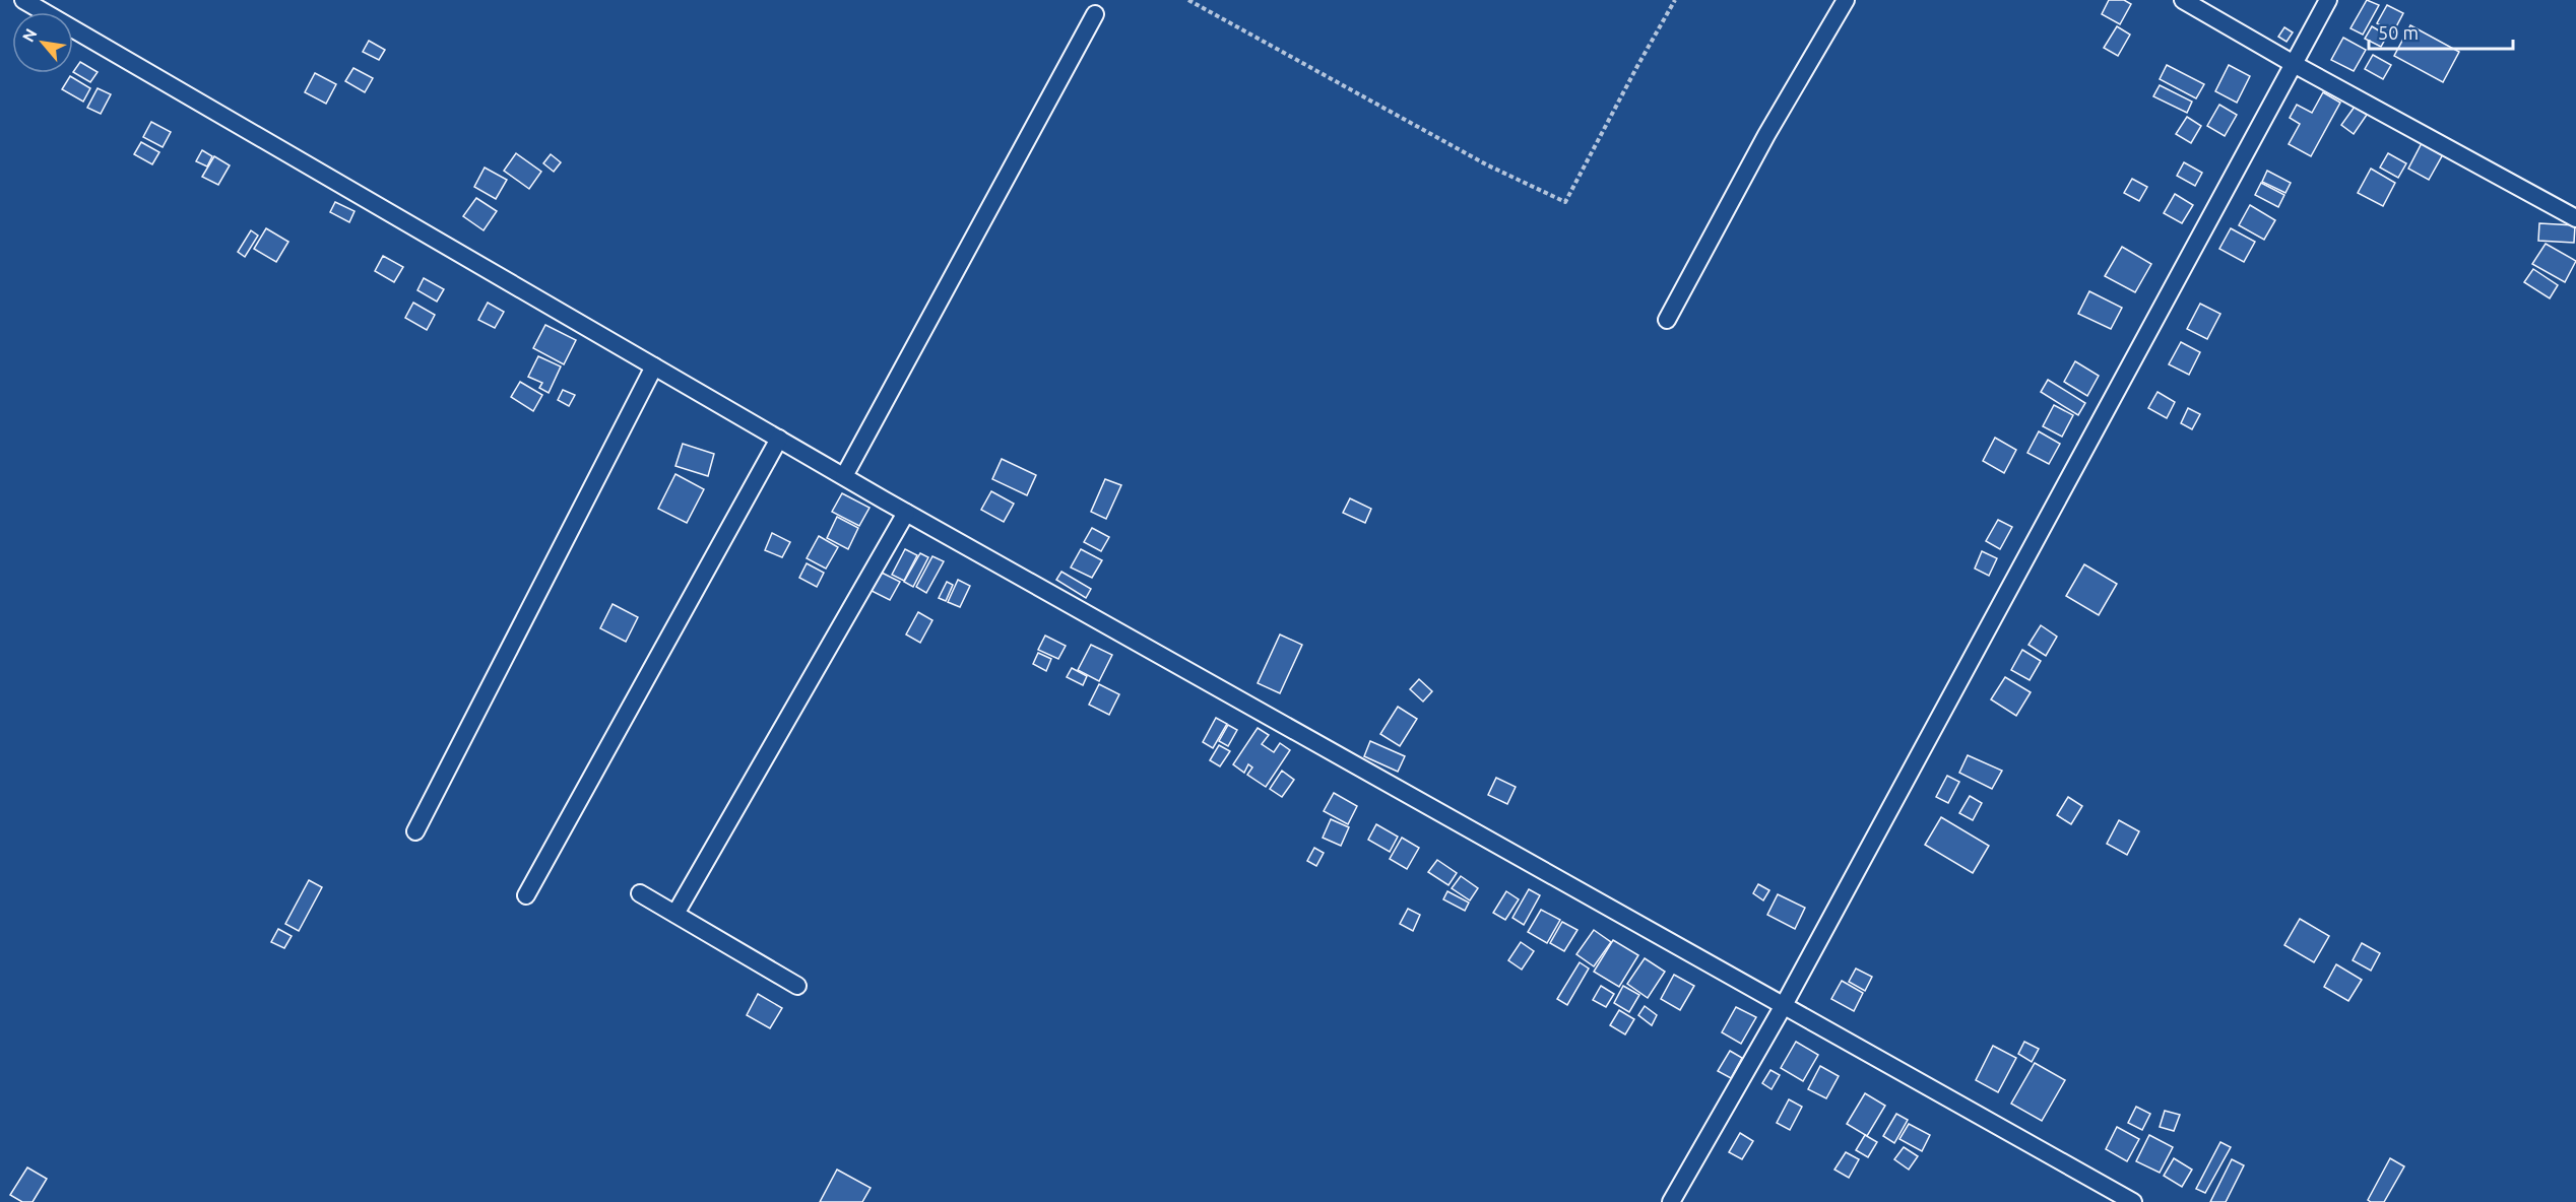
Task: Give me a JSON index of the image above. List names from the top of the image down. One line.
{"scale_bar":"50 m","north":"top left"}
